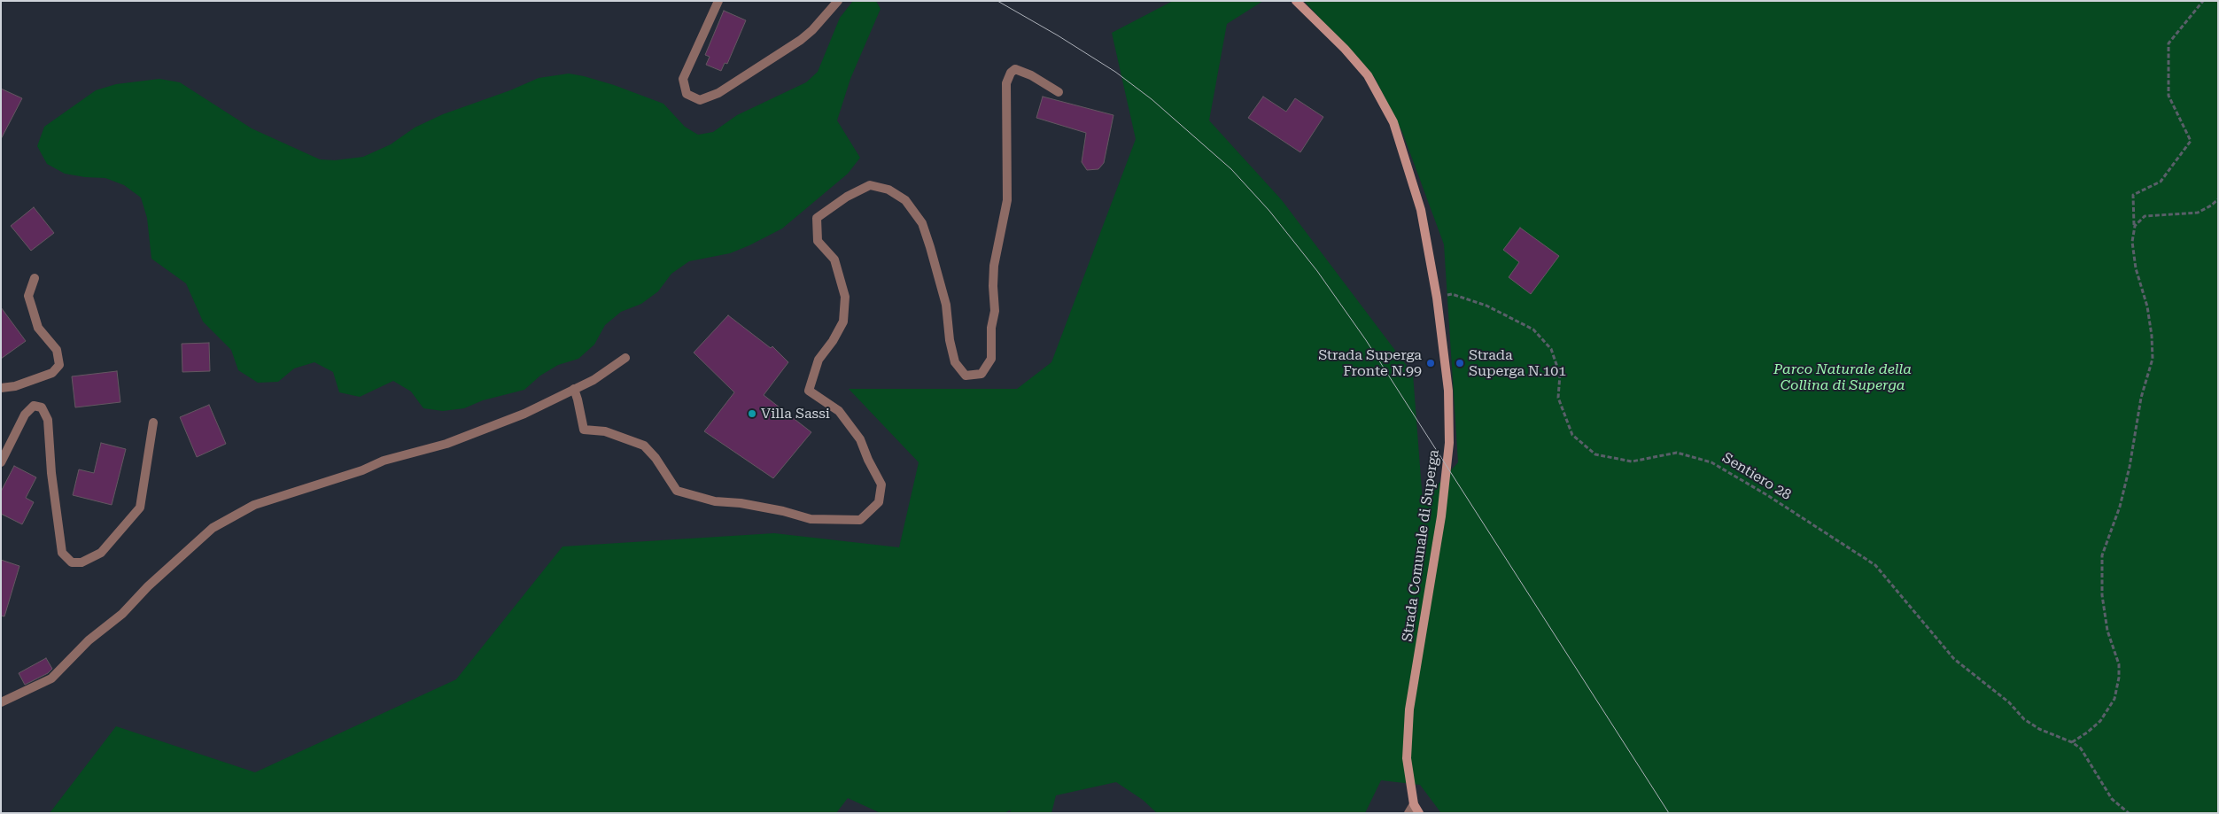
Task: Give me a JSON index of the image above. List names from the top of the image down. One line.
{"streets":{"street":["Strada Comunale di Superga"],"path":["Sentiero 28"]},"crossings":[["Sentiero 28","Strada Comunale di Superga"]],"parks":["Parco Naturale della Collina di Superga"],"places":["Strada Superga Fronte N.99","Strada Superga N.101","Villa Sassi"]}
